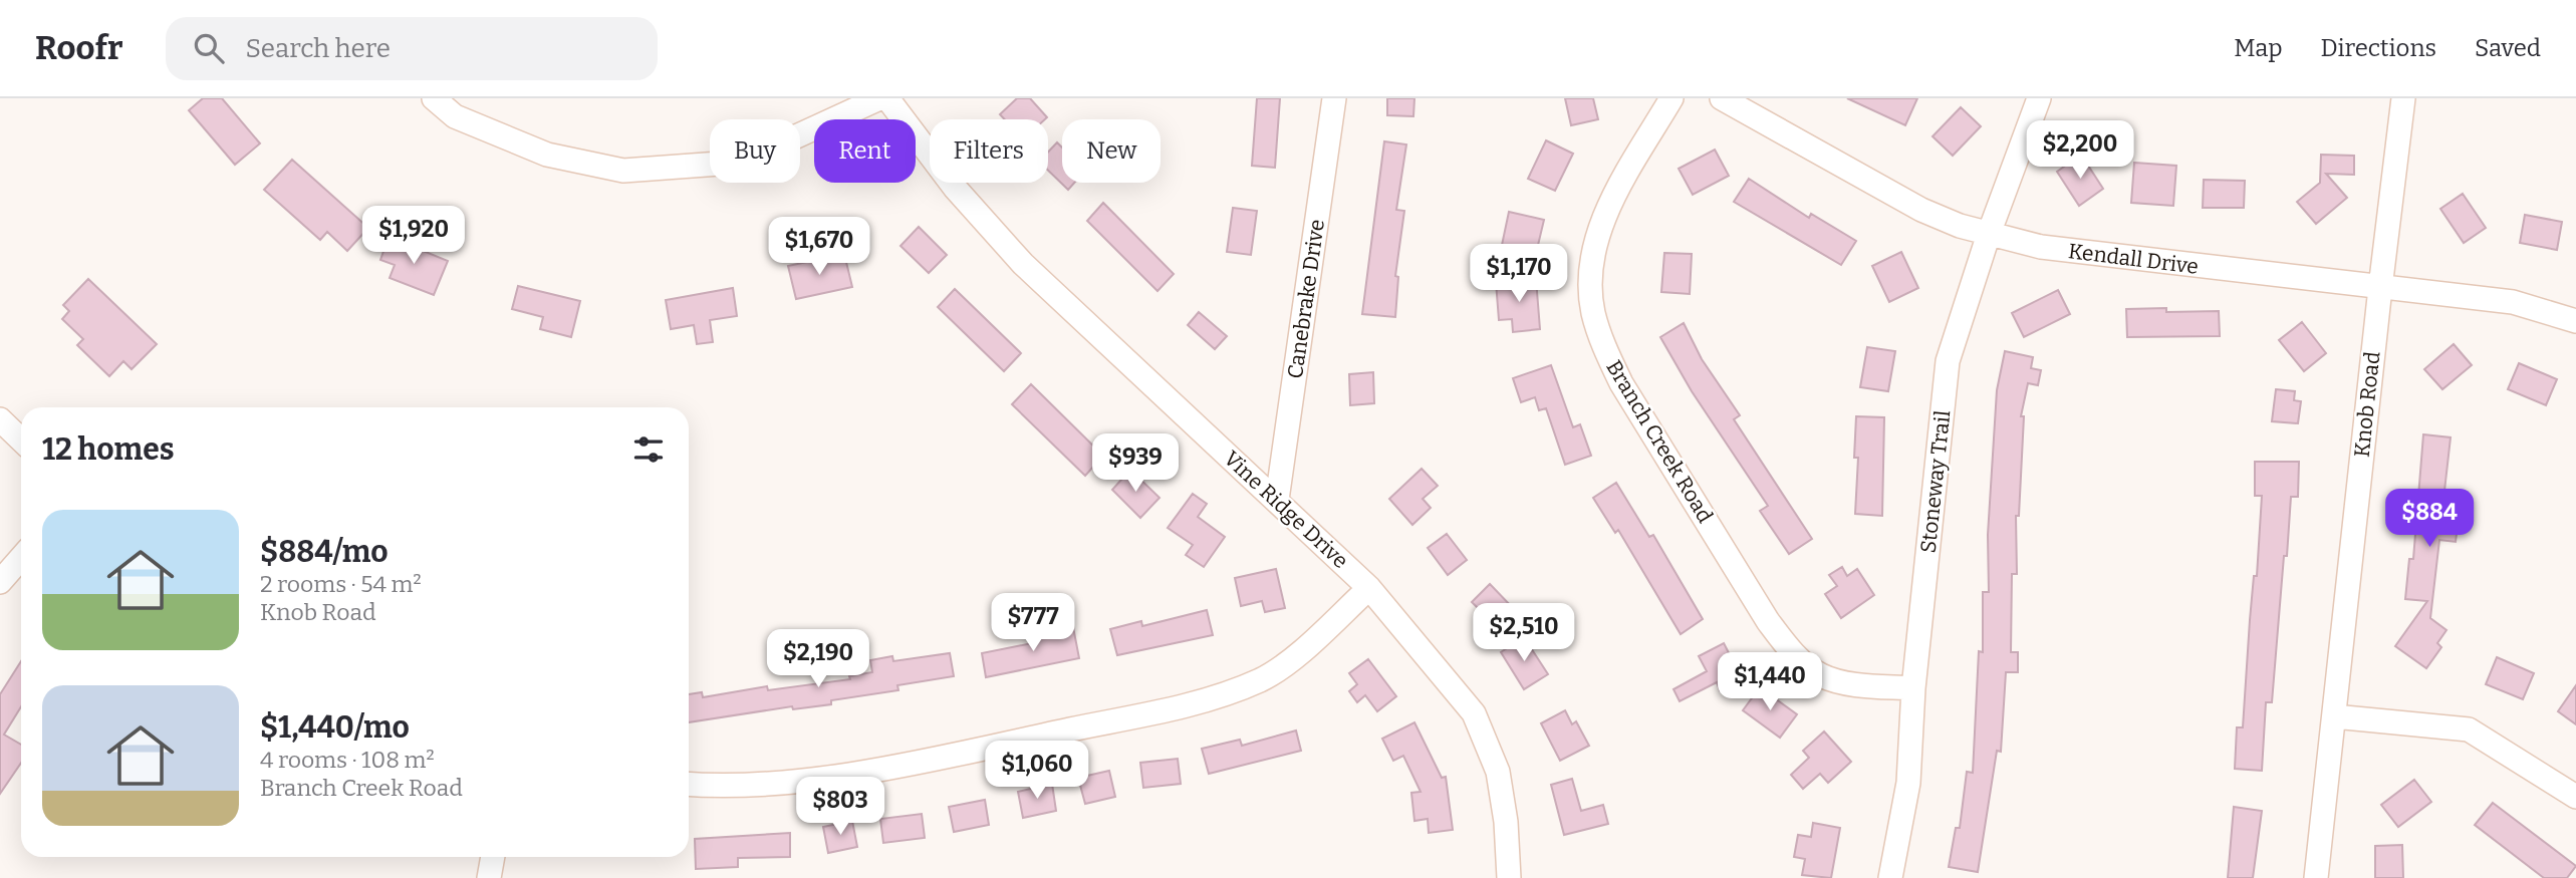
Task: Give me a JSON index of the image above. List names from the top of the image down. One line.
{"streets":{"street":["Kendall Drive","Canebrake Drive","Knob Road","Branch Creek Road","Stoneway Trail","Vine Ridge Drive"]},"crossings":[["Kendall Drive","Knob Road"],["Kendall Drive","Stoneway Trail"],["Canebrake Drive","Vine Ridge Drive"],["Branch Creek Road","Stoneway Trail"]],"page":{"header":"Roofr","search":"Search here","nav":["Map","Directions","Saved"],"chip":["Buy","Rent","Filters","New"],"price":["$2,200","$1,920","$1,670","$1,170","$939","$884","$777","$2,510","$2,190","$1,440","$1,060","$803"],"heading":"12 homes","list":[{"name":"$884/mo","note":"2 rooms · 54 m² · Knob Road"},{"name":"$1,440/mo","note":"4 rooms · 108 m² · Branch Creek Road"}]}}
